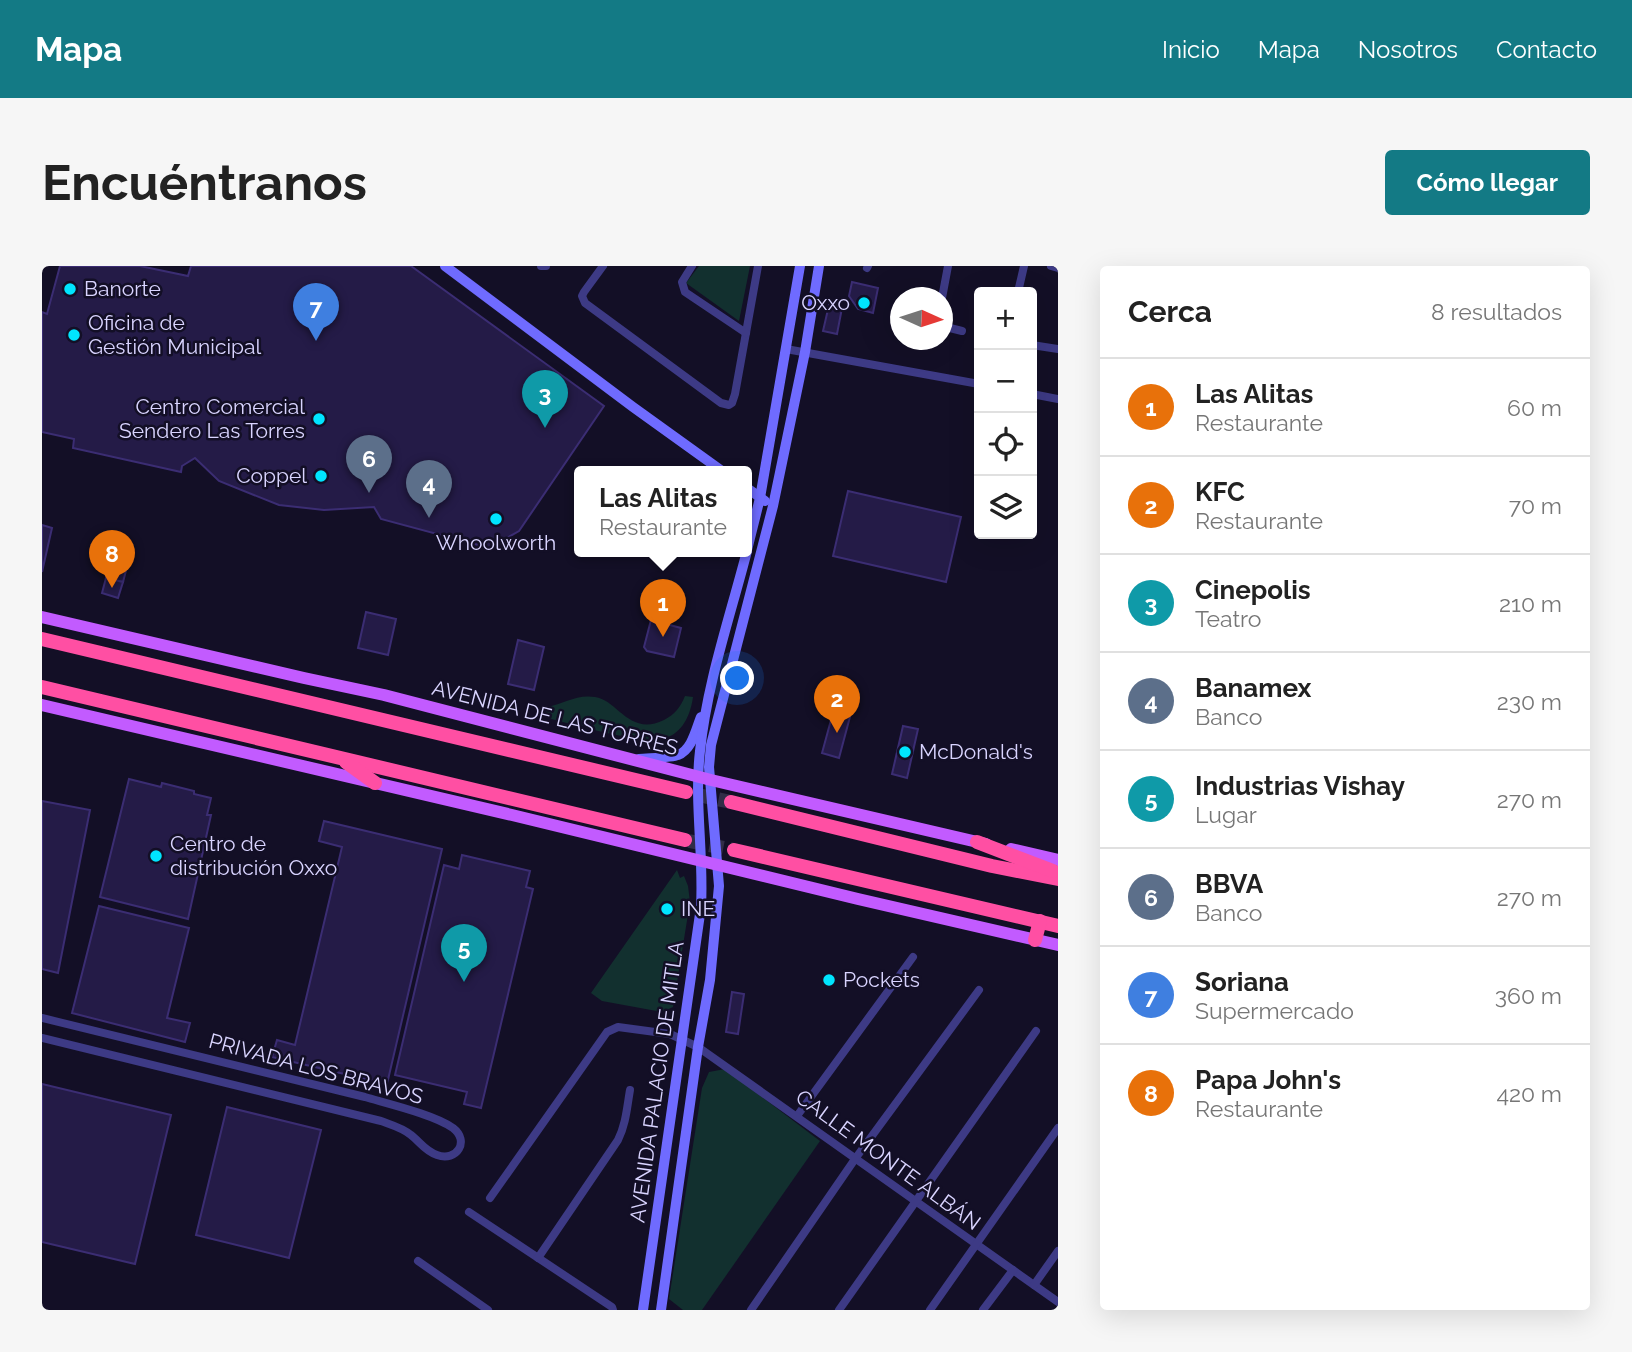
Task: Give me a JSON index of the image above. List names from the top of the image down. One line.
{"streets":{"highway":["AVENIDA DE LAS TORRES"],"main road":["AVENIDA PALACIO DE MITLA"],"street":["PRIVADA LOS BRAVOS","CALLE MONTE ALBÁN"]},"crossings":[["AVENIDA DE LAS TORRES","AVENIDA PALACIO DE MITLA"],["AVENIDA PALACIO DE MITLA","CALLE MONTE ALBÁN"]],"places":["Banorte","Oxxo","Oficina de Gestión Municipal","Centro Comercial Sendero Las Torres","Coppel","Whoolworth","McDonald's","Centro de distribución Oxxo","INE","Pockets"],"north":"right","page":{"header":"Mapa","nav":["Inicio","Mapa","Nosotros","Contacto"],"buttons":"Cómo llegar","title":"Encuéntranos","heading":["Cerca","8 resultados"],"pins":["7","3","6","4","8","1","2","5"],"map_buttons":["+","−"],"list":[{"mark":"1","name":"Las Alitas","note":"Restaurante","value":"60 m"},{"mark":"2","name":"KFC","note":"Restaurante","value":"70 m"},{"mark":"3","name":"Cinepolis","note":"Teatro","value":"210 m"},{"mark":"4","name":"Banamex","note":"Banco","value":"230 m"},{"mark":"5","name":"Industrias Vishay","note":"Lugar","value":"270 m"},{"mark":"6","name":"BBVA","note":"Banco","value":"270 m"},{"mark":"7","name":"Soriana","note":"Supermercado","value":"360 m"},{"mark":"8","name":"Papa John's","note":"Restaurante","value":"420 m"}],"popup":["Las Alitas","Restaurante"]}}
